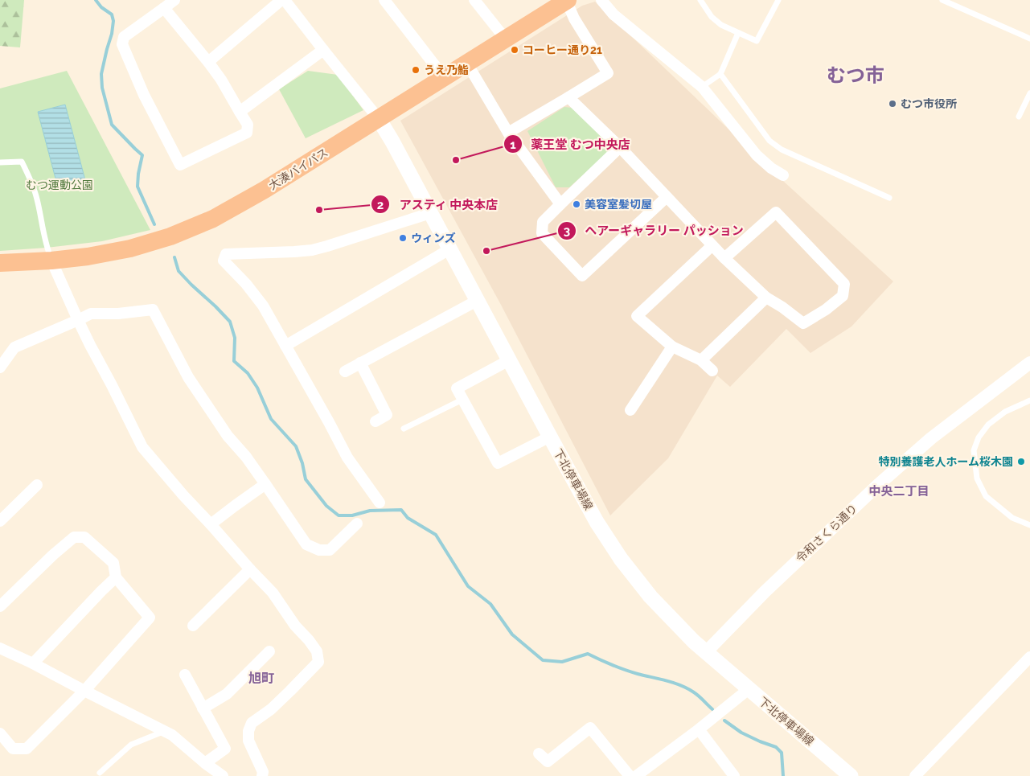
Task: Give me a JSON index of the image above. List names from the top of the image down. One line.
{"streets":{"highway":["大湊バイパス"],"main road":["下北停車場線"],"street":["令和さくら通り"]},"crossings":[["大湊バイパス","下北停車場線"],["下北停車場線","令和さくら通り"]],"districts":["むつ市","中央二丁目","旭町"],"parks":["むつ運動公園"],"places":["コーヒー通り21","うえ乃鮨","むつ市役所","薬王堂 むつ中央店","美容室髪切屋","アスティ 中央本店","ウィンズ","ヘアーギャラリー パッション","特別養護老人ホーム桜木園"]}
